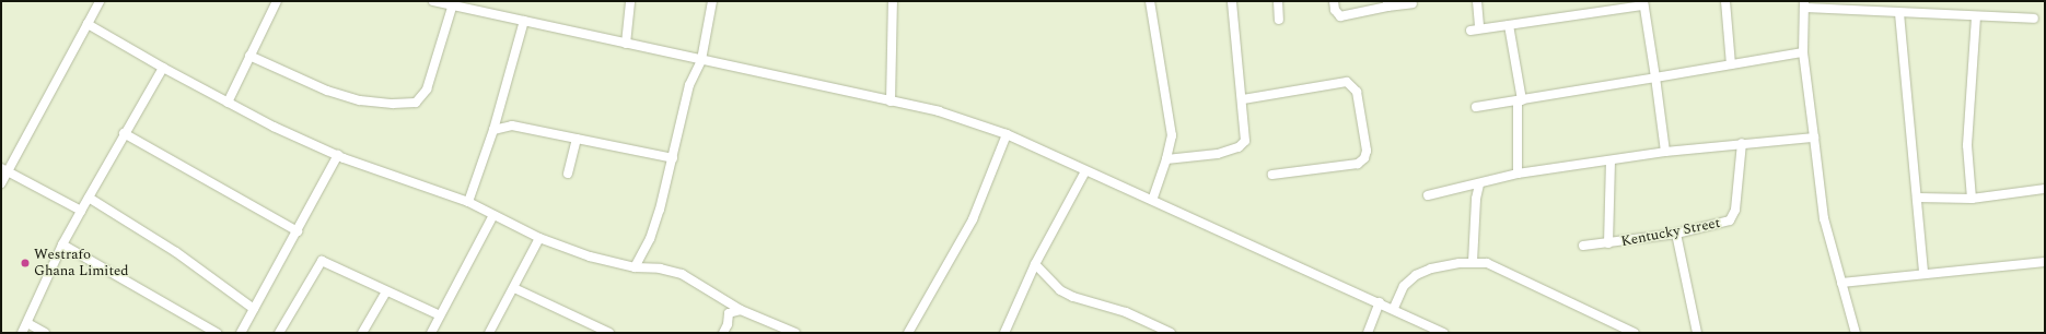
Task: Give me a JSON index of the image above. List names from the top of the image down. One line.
{"streets":{"street":["Kentucky Street"]},"places":["Westrafo Ghana Limited"]}
